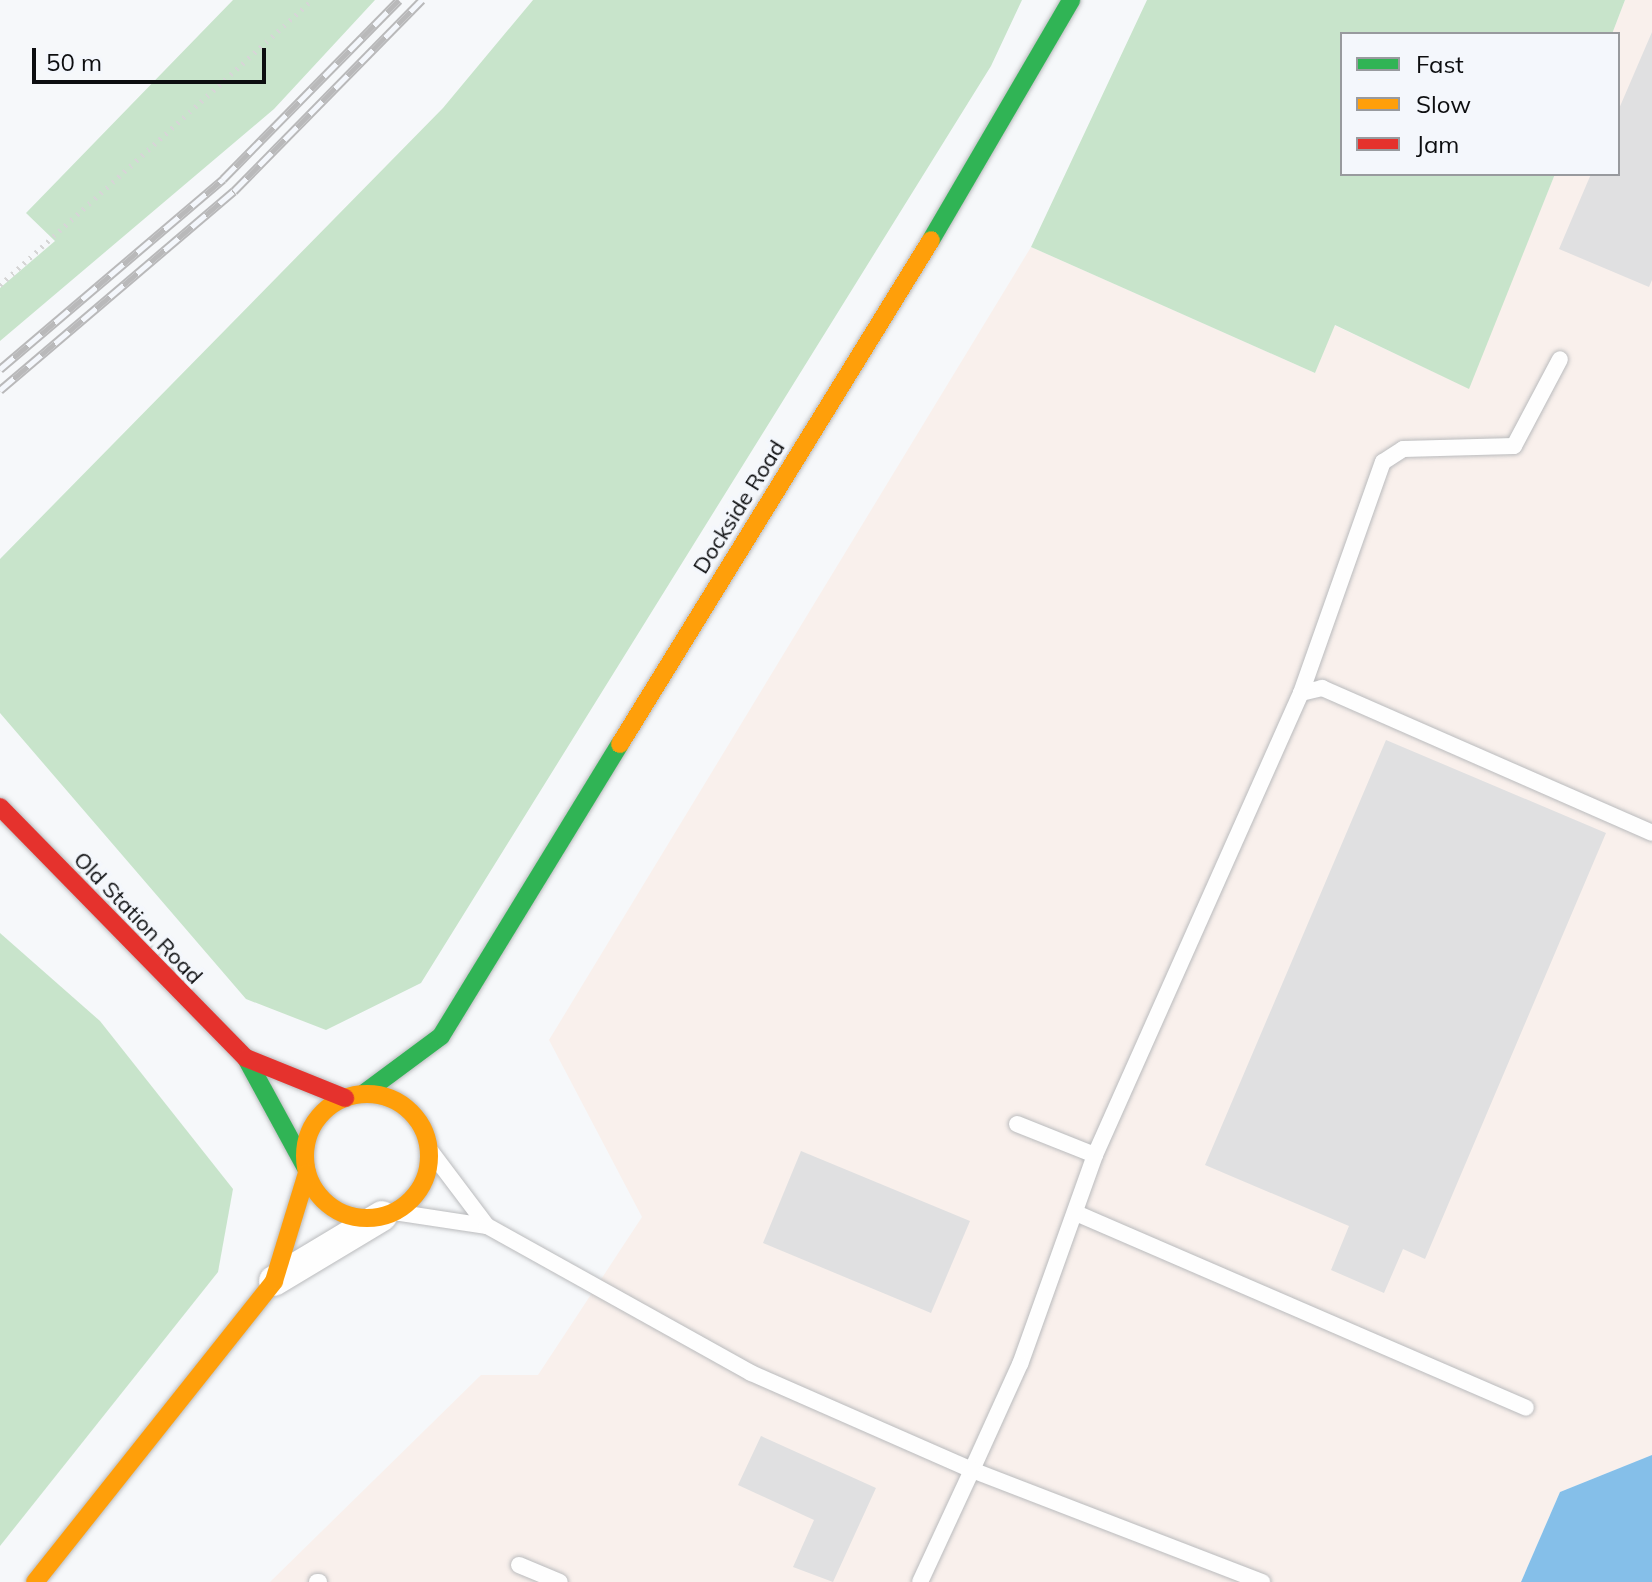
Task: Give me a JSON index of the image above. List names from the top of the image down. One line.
{"streets":{"main road":["Dockside Road","Old Station Road"]},"crossings":[["Dockside Road","Old Station Road"]],"legend":["Fast","Slow","Jam"],"scale_bar":"50 m"}
